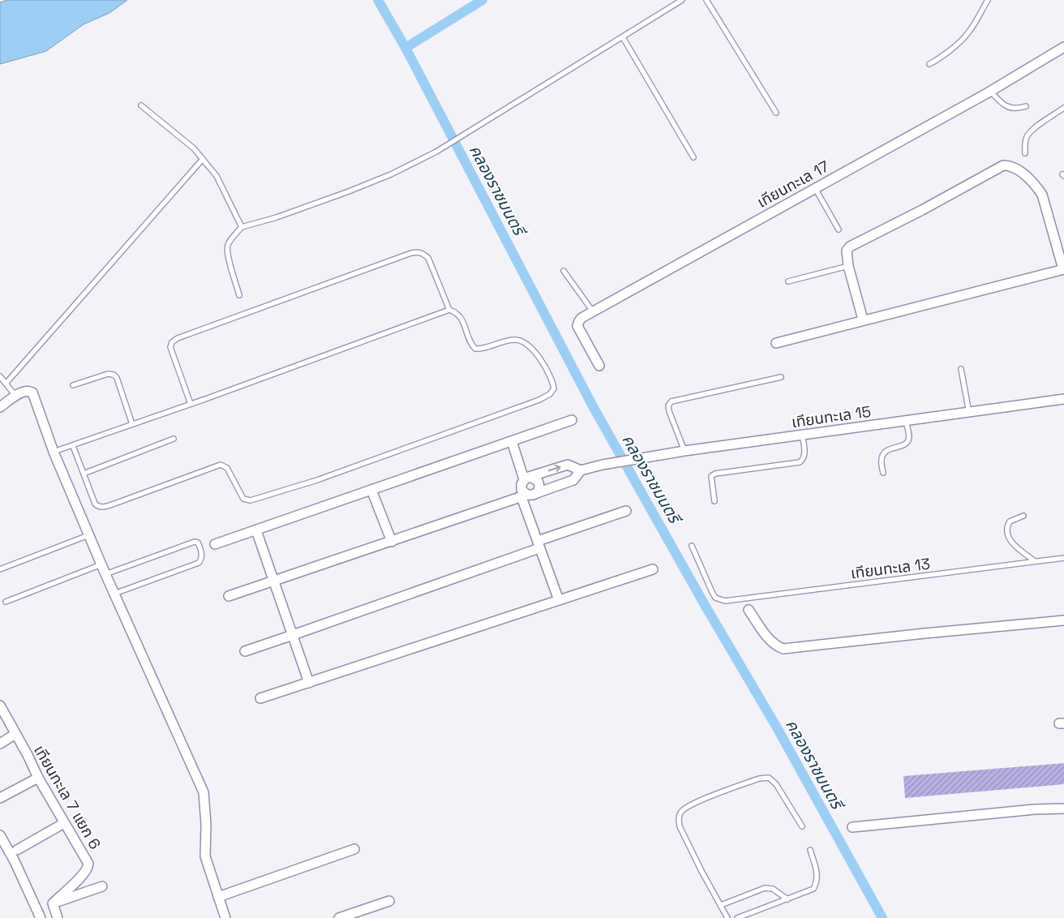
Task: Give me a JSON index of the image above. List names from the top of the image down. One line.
{"streets":{"street":["เทียนทะเล 17","เทียนทะเล 15","เทียนทะเล 7 แยก 6"],"lane":["เทียนทะเล 13"]},"water":["คลองราชมนตรี"]}
